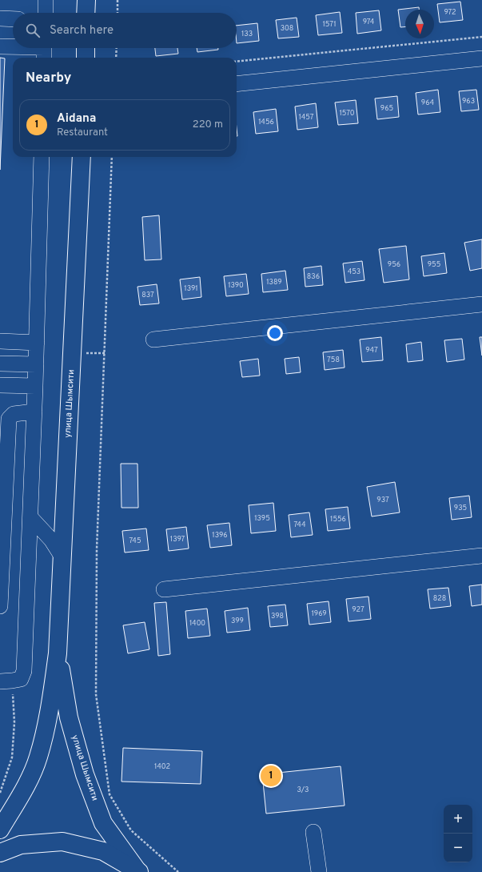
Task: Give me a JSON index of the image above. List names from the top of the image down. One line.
{"streets":{"main road":["улица Шымсити"]},"house_numbers":["972","974","1571","308","133","963","964","965","1570","1457","1456","956","955","453","836","1389","1390","1391","837","947","758","937","935","1395","1556","744","1396","1397","745","828","927","1969","398","399","1400","1402","3/3"],"north":"bottom","page":{"search":"Search here","heading":"Nearby","list":[{"mark":"1","name":"Aidana","note":"Restaurant","value":"220 m"}],"pins":"1","map_buttons":["+","−"]}}
